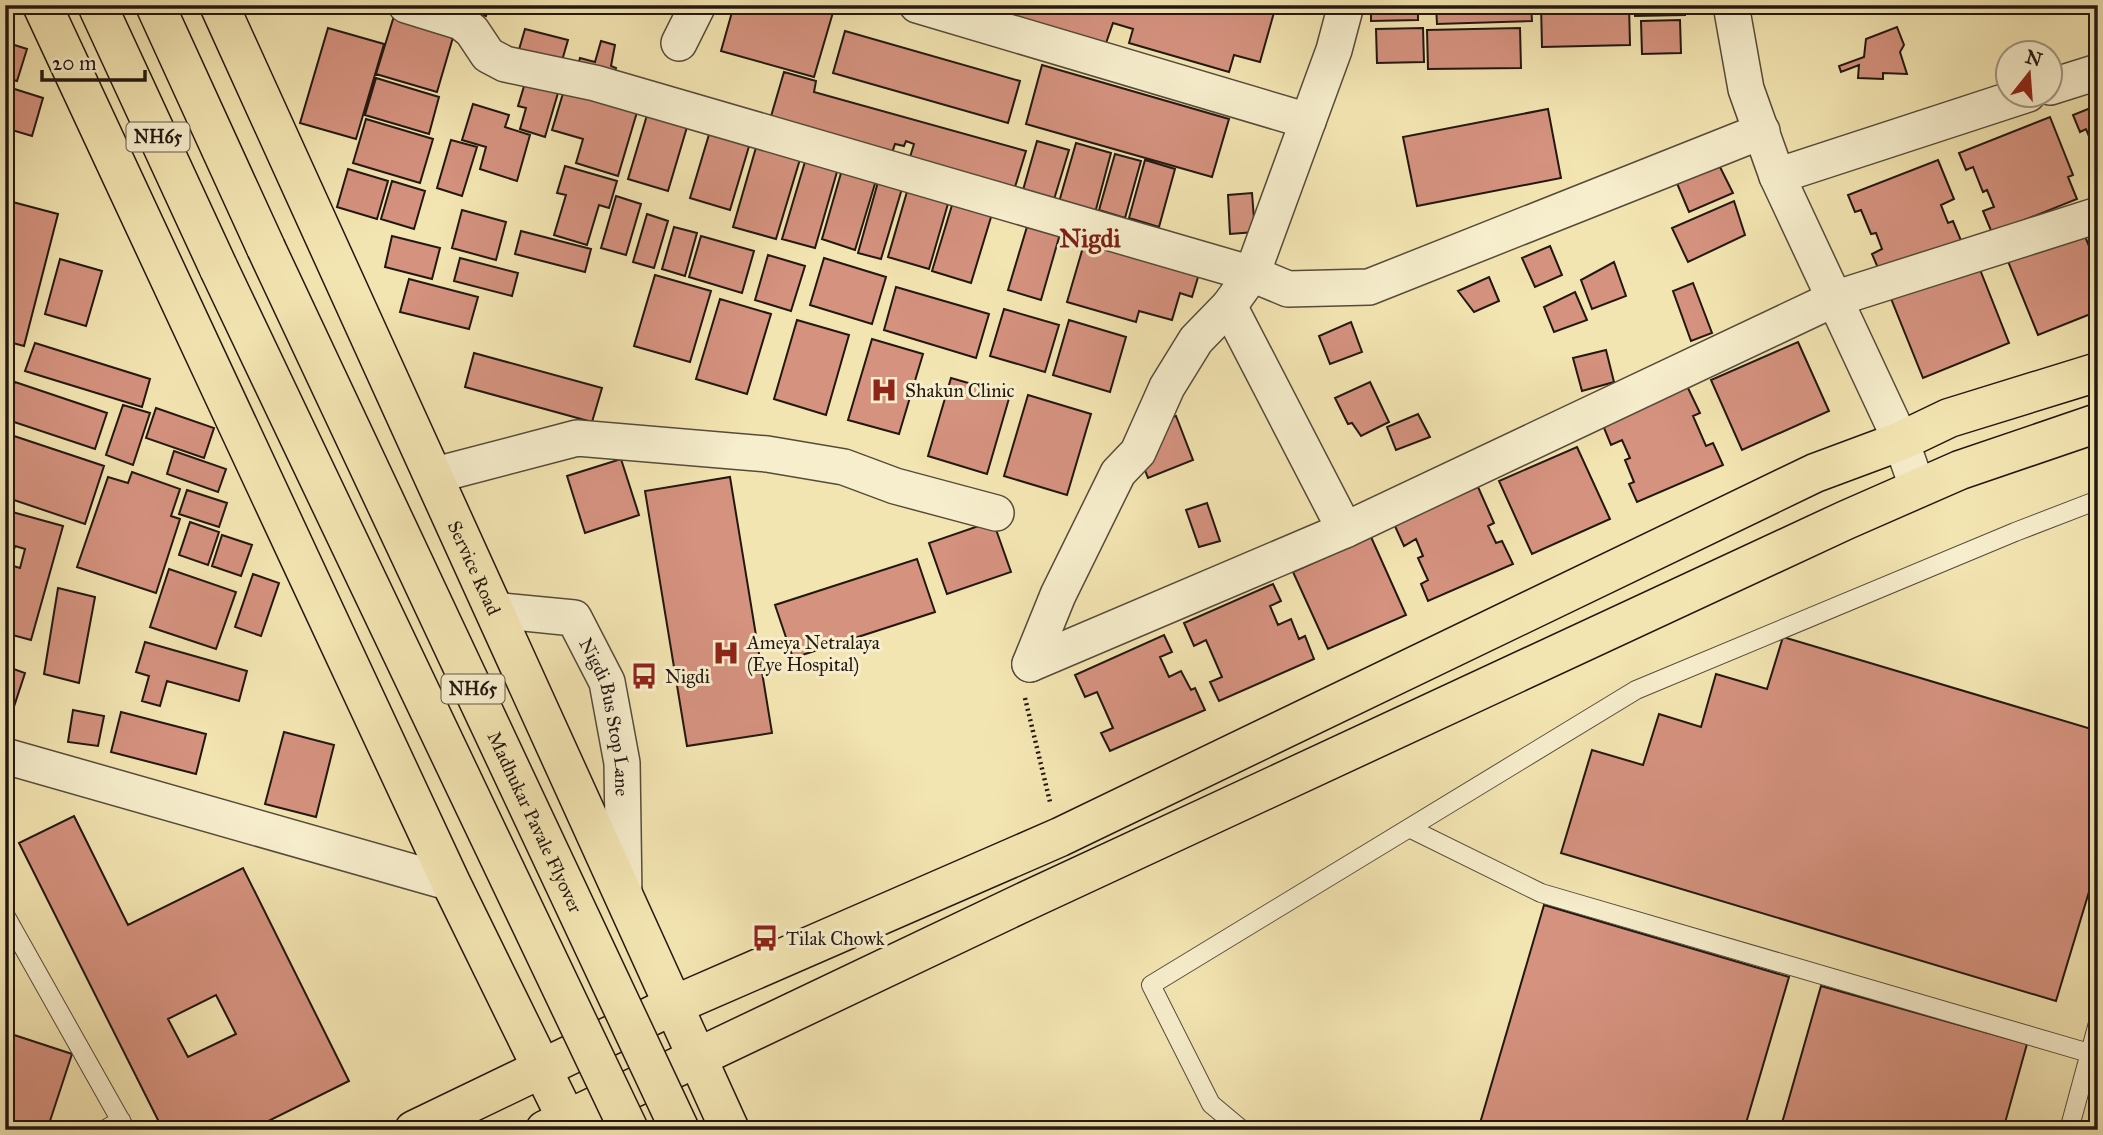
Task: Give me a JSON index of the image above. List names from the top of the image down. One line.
{"streets":{"main road":["NH65","Service Road","Madhukar Pavale Flyover"],"street":["Nigdi Bus Stop Lane"]},"crossings":[["Service Road","Nigdi Bus Stop Lane"]],"districts":["Nigdi"],"places":{"hospital":["Shakun Clinic","Ameya Netralaya (Eye Hospital)"],"bus stop":["Nigdi","Tilak Chowk"]},"scale_bar":"20 m","north":"top"}
